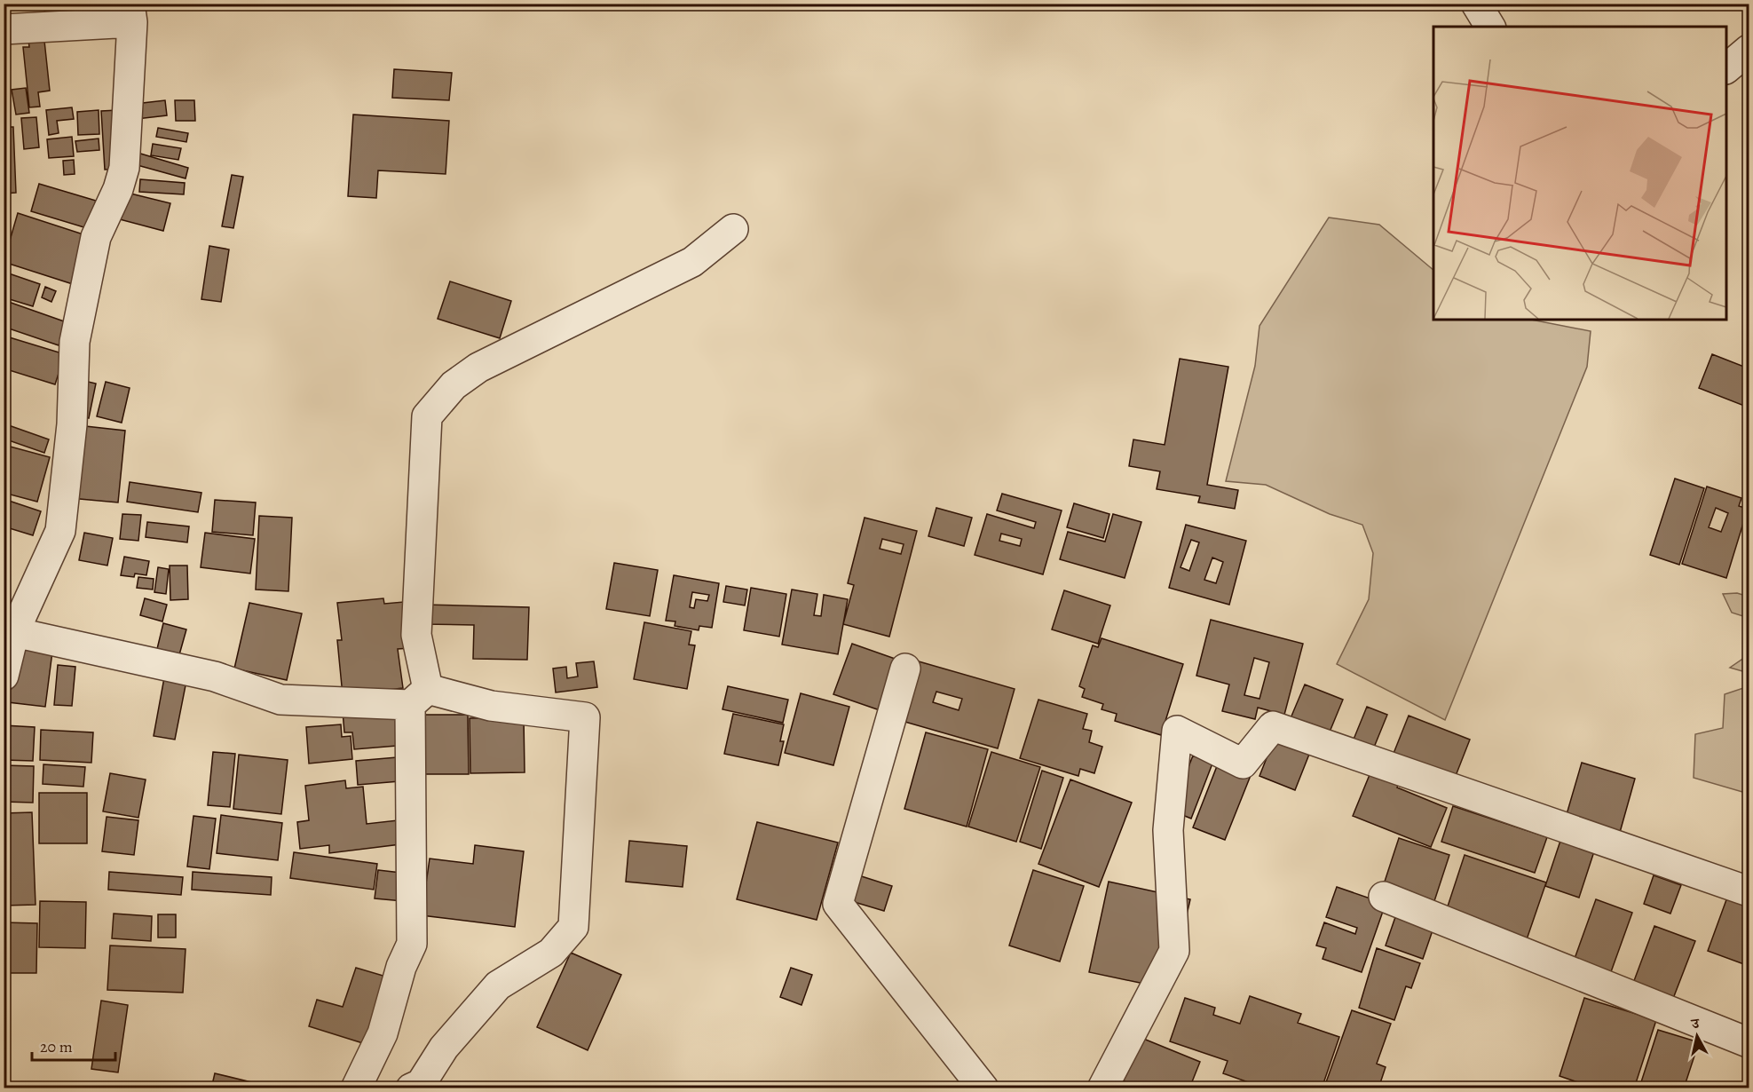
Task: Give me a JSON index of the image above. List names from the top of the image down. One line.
{"scale_bar":"20 m","north":"top"}
